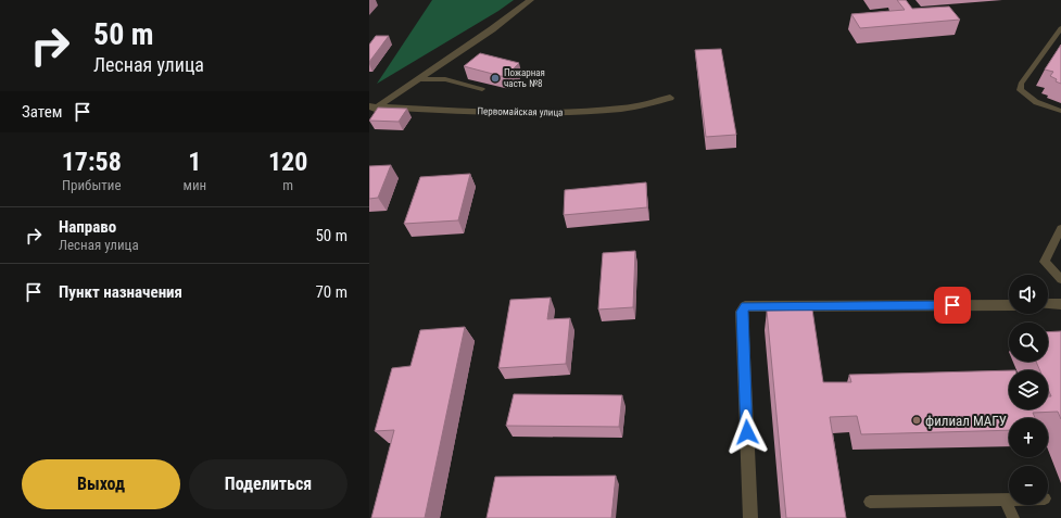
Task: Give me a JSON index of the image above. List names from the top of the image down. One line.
{"streets":{"street":["Первомайская улица"]},"places":["Пожарная часть №8","филиал МАГУ"],"page":{"turn":["50 m","Лесная улица"],"then":"Затем","eta":["17:58","Прибытие","1","мин","120","m"],"list":[{"name":"Направо","note":"Лесная улица","value":"50 m"},{"name":"Пункт назначения","value":"70 m"}],"map_buttons":["+","−"],"buttons":["Выход","Поделиться"]}}
